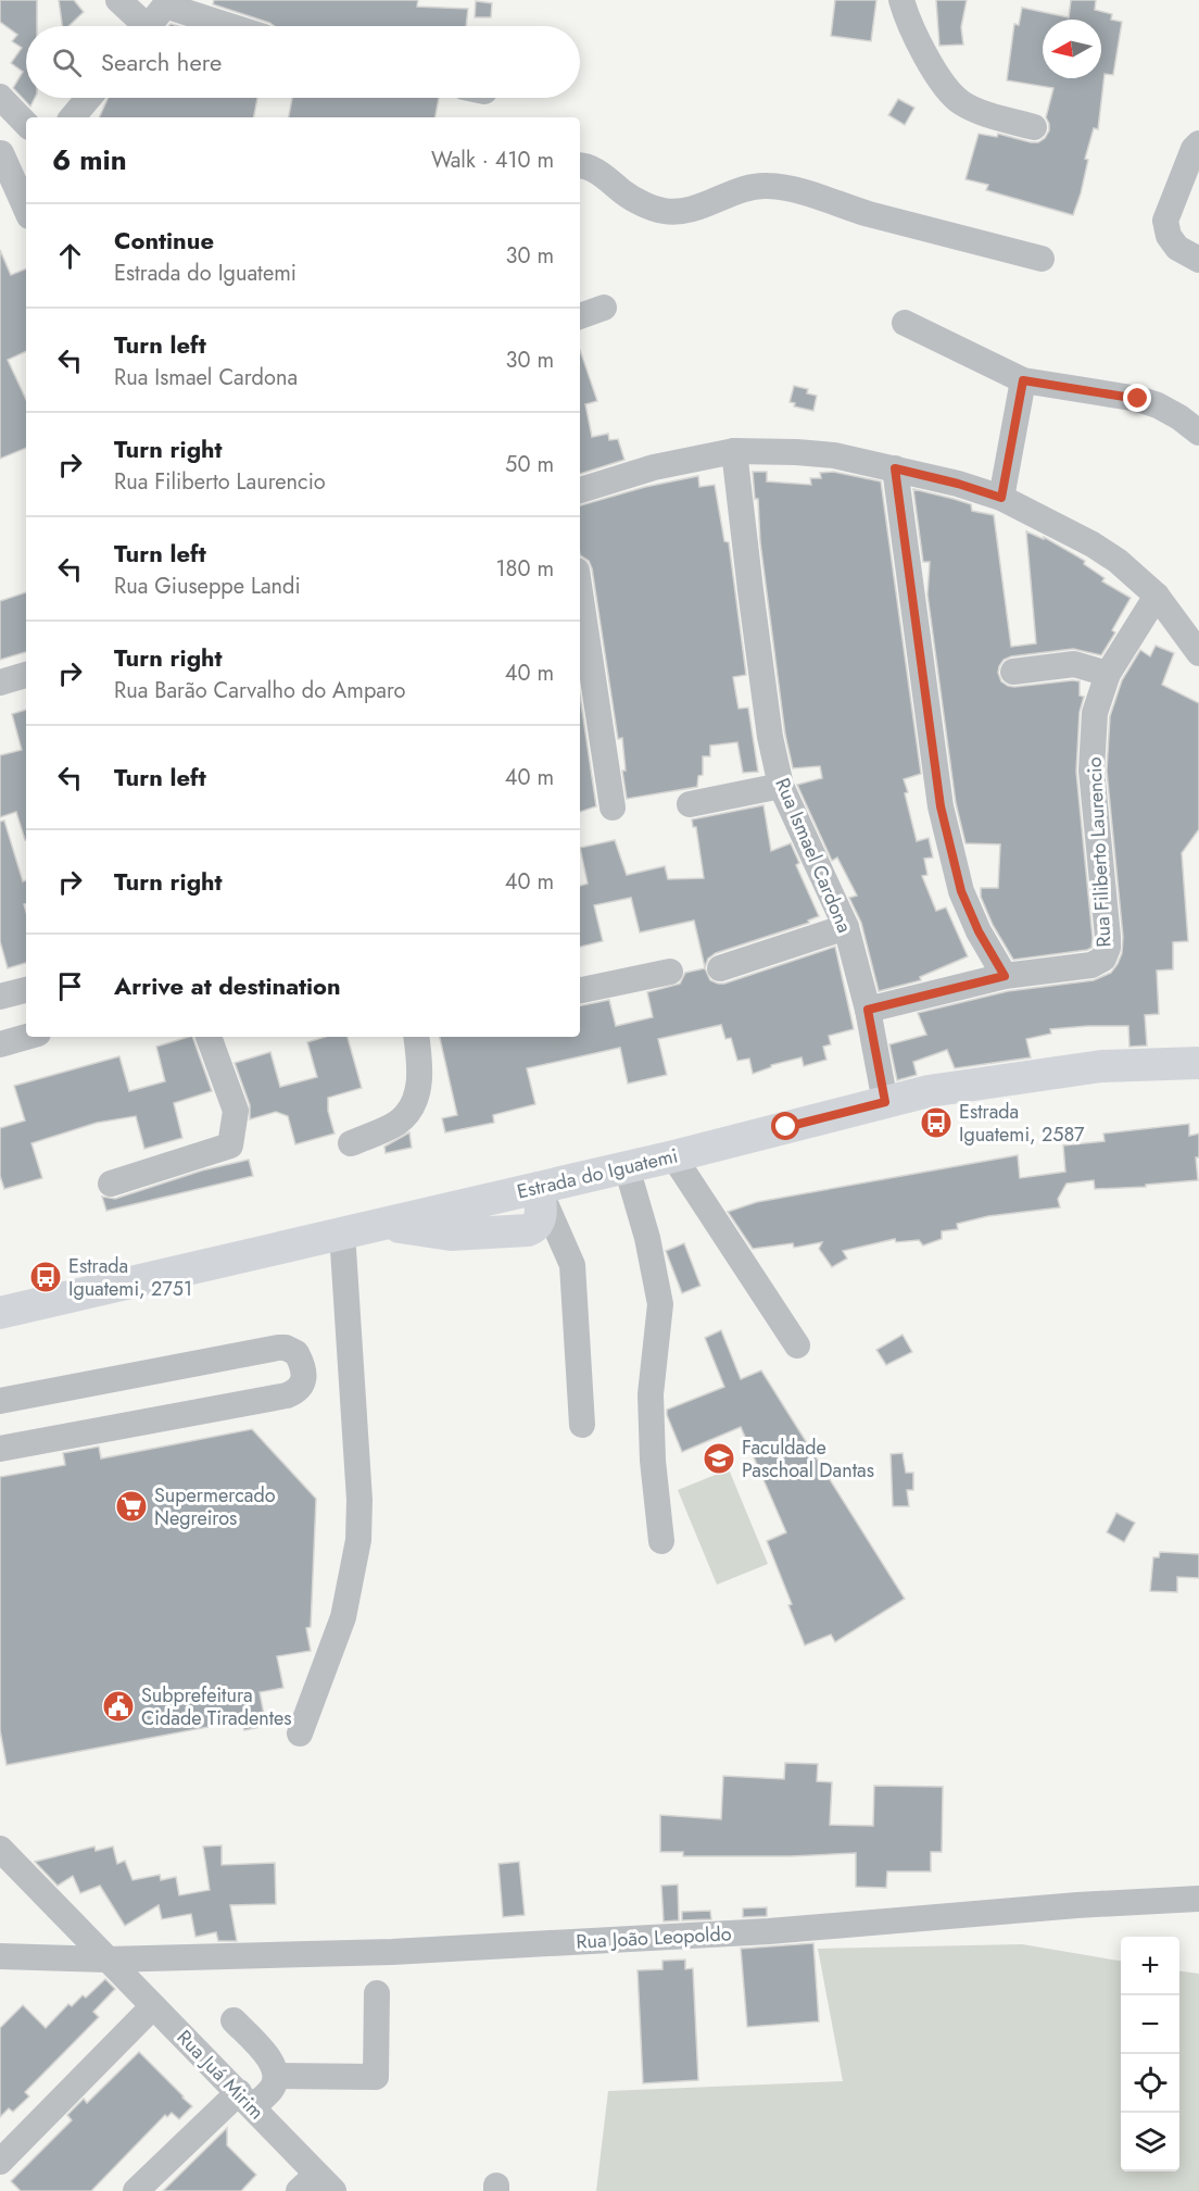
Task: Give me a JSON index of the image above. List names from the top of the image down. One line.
{"streets":{"main road":["Estrada do Iguatemi"],"street":["Rua Filiberto Laurencio","Rua Ismael Cardona","Rua João Leopoldo","Rua Juá Mirim"]},"crossings":[["Rua Filiberto Laurencio","Rua Ismael Cardona"],["Rua Ismael Cardona","Estrada do Iguatemi"],["Rua João Leopoldo","Rua Juá Mirim"]],"places":{"bus stop":["Estrada Iguatemi, 2587","Estrada Iguatemi, 2751"],"school or university":["Faculdade Paschoal Dantas"],"supermarket":["Supermercado Negreiros"],"public building":["Subprefeitura Cidade Tiradentes"]},"north":"left","page":{"search":"Search here","heading":["6 min","Walk · 410 m"],"list":[["Continue","Estrada do Iguatemi","30 m"],["Turn left","Rua Ismael Cardona","30 m"],["Turn right","Rua Filiberto Laurencio","50 m"],["Turn left","Rua Giuseppe Landi","180 m"],["Turn right","Rua Barão Carvalho do Amparo","40 m"],["Turn left","40 m"],["Turn right","40 m"],"Arrive at destination"],"map_buttons":["+","−"]}}
